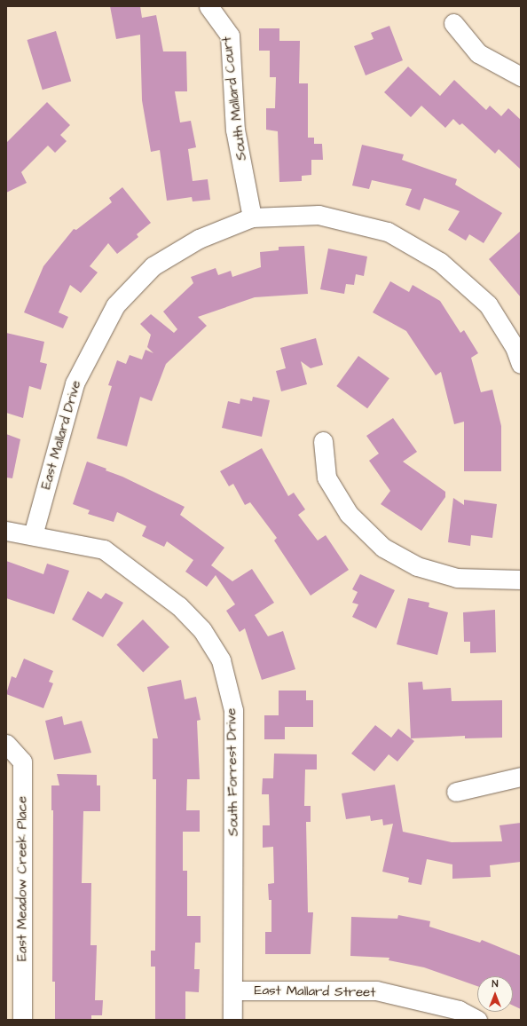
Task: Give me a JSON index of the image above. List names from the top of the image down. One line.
{"streets":{"street":["South Mallard Court","East Mallard Drive","South Forrest Drive","East Meadow Creek Place","East Mallard Street"]},"crossings":[["South Mallard Court","East Mallard Drive"],["East Mallard Drive","South Forrest Drive"],["South Forrest Drive","East Mallard Street"]],"north":"top"}
